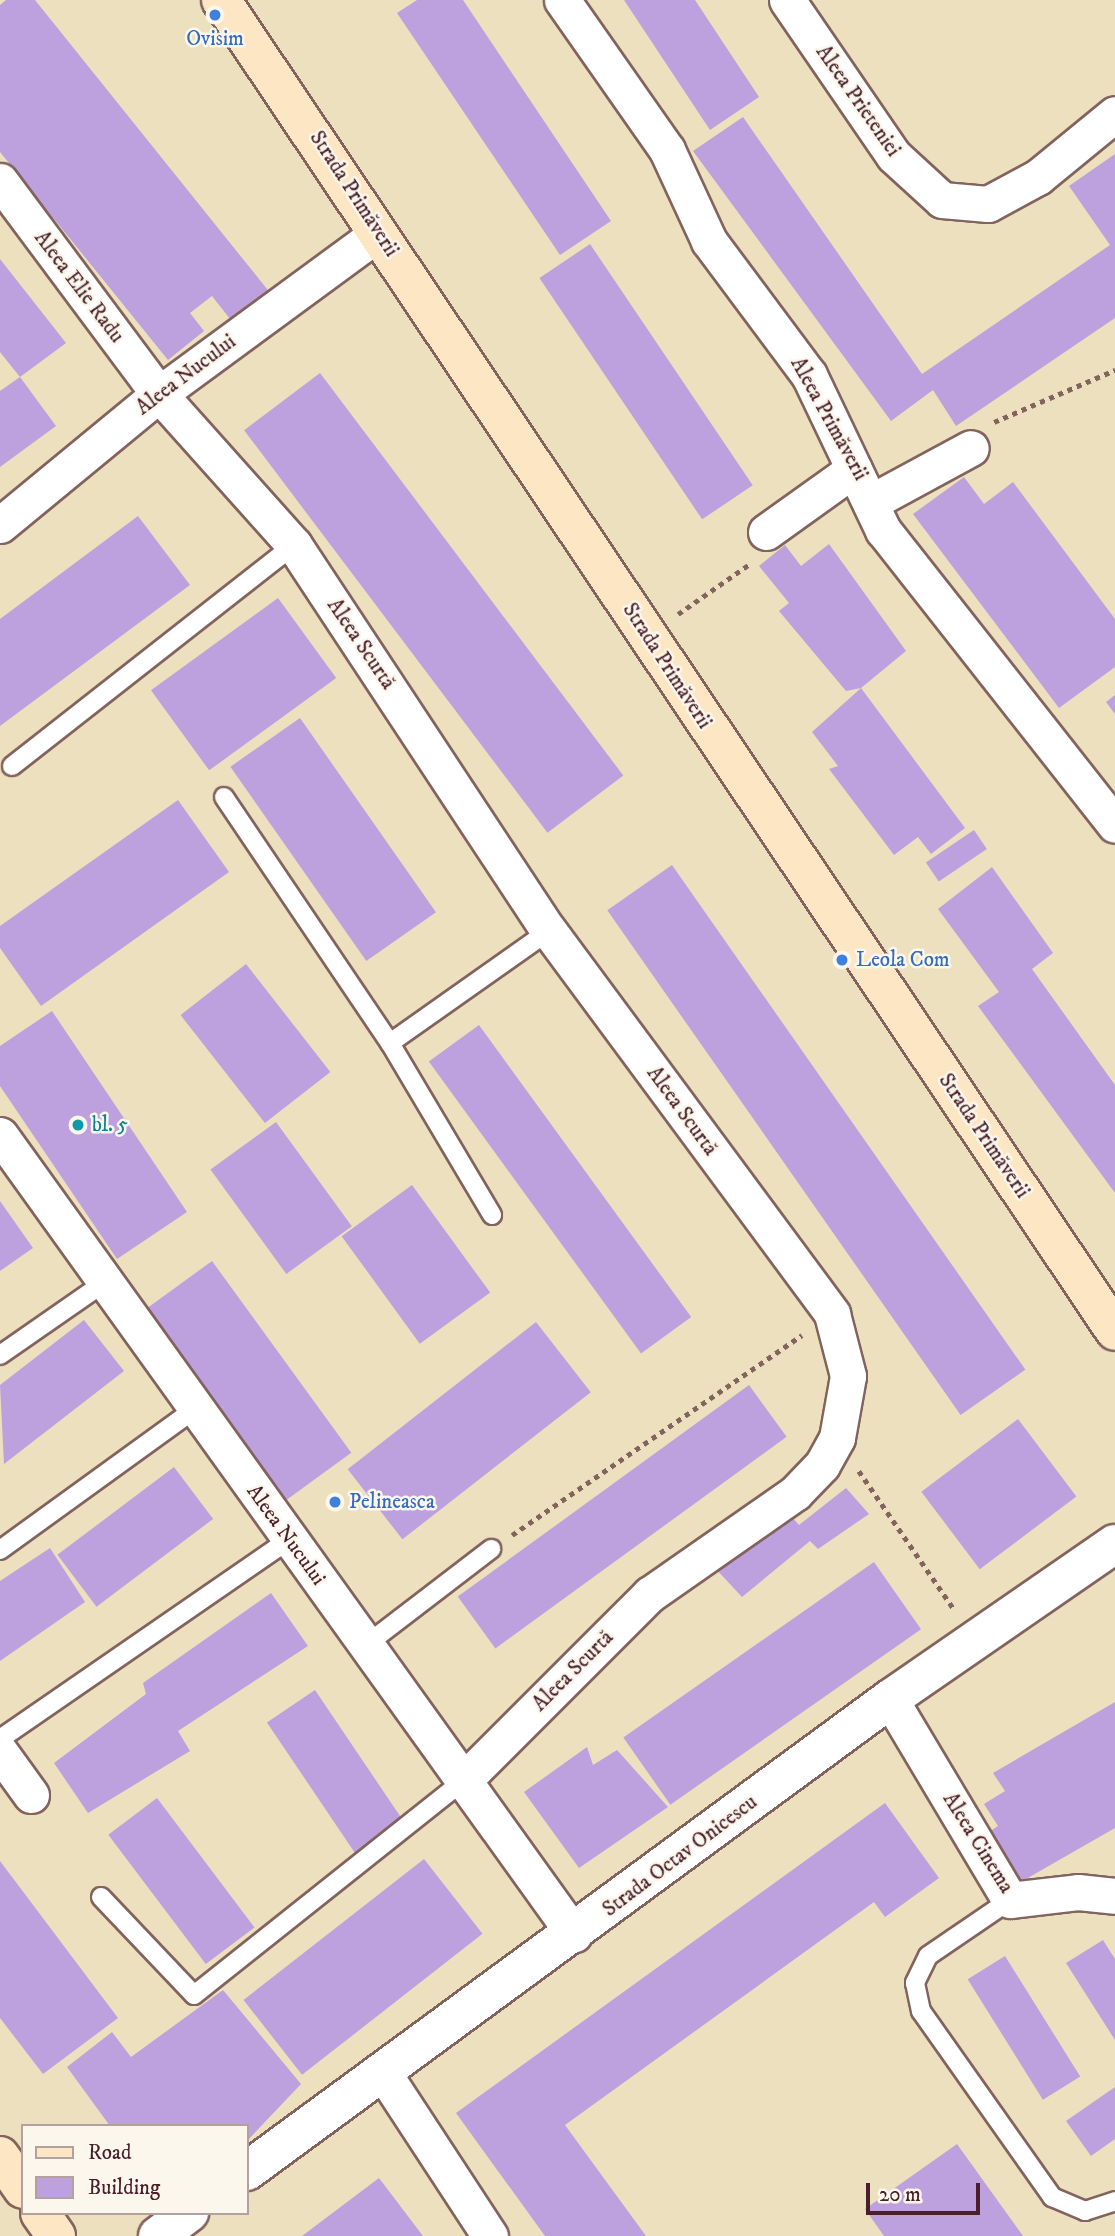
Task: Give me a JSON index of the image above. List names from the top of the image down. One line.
{"streets":{"main road":["Strada Primăverii"],"street":["Aleea Prieteniei","Aleea Elie Radu","Aleea Nucului","Aleea Primăverii","Aleea Scurtă","Aleea Cinema","Strada Octav Onicescu"]},"crossings":[["Strada Primăverii","Aleea Nucului"],["Aleea Elie Radu","Aleea Nucului"],["Aleea Elie Radu","Aleea Scurtă"],["Aleea Nucului","Aleea Scurtă"],["Aleea Nucului","Strada Octav Onicescu"],["Aleea Cinema","Strada Octav Onicescu"]],"places":["Ovisim","Leola Com","bl. 5","Pelineasca"],"legend":["Road","Building"],"scale_bar":"20 m"}
